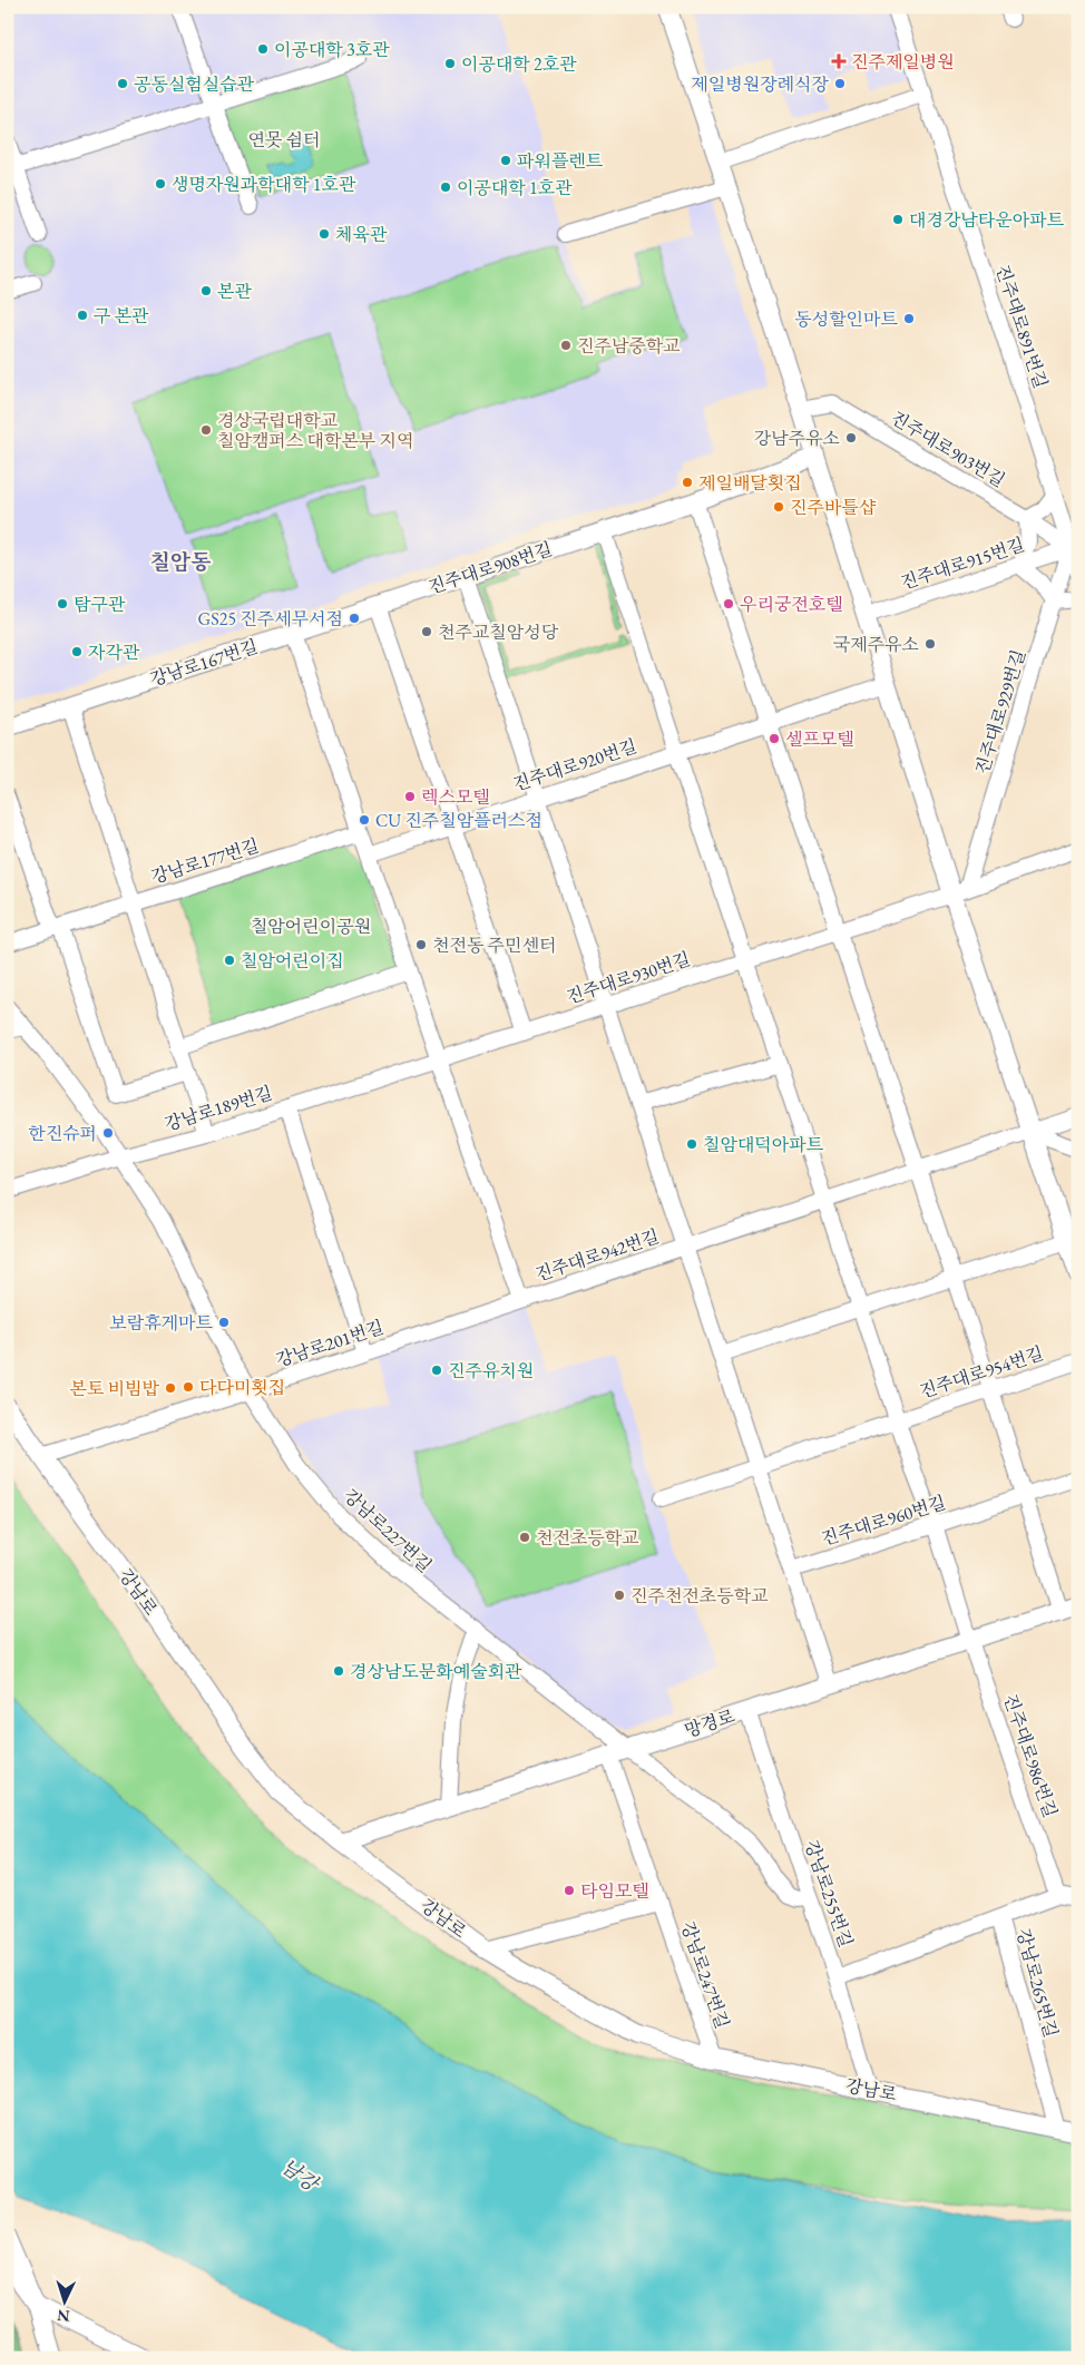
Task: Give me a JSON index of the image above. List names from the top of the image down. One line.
{"streets":{"street":["진주대로891번길","진주대로903번길","진주대로915번길","진주대로908번길","강남로167번길","진주대로929번길","진주대로920번길","강남로177번길","진주대로930번길","강남로189번길","진주대로942번길","강남로201번길","진주대로954번길","진주대로960번길","강남로227번길","강남로","망경로","진주대로986번길","강남로255번길","강남로247번길","강남로265번길"]},"crossings":[["진주대로891번길","진주대로903번길"],["진주대로891번길","진주대로915번길"],["진주대로891번길","진주대로929번길"],["진주대로903번길","진주대로915번길"],["진주대로903번길","진주대로929번길"],["진주대로915번길","진주대로929번길"],["진주대로908번길","강남로167번길"],["진주대로929번길","진주대로930번길"],["진주대로930번길","강남로189번길"],["강남로189번길","강남로227번길"],["진주대로942번길","강남로201번길"],["진주대로942번길","진주대로954번길"],["강남로201번길","강남로227번길"],["강남로201번길","강남로"],["진주대로954번길","진주대로986번길"],["진주대로960번길","진주대로986번길"],["강남로227번길","망경로"],["강남로227번길","강남로255번길"],["강남로","망경로"],["강남로","강남로255번길"],["강남로","강남로247번길"],["강남로","강남로265번길"],["망경로","진주대로986번길"],["망경로","강남로255번길"],["망경로","강남로247번길"],["강남로255번길","강남로265번길"]],"districts":["칠암동"],"water":["남강"],"parks":["연못 쉼터","칠암어린이공원"],"places":{"other":["이공대학 3호관","이공대학 2호관","공동실험실습관","제일병원장례식장","파워플렌트","생명자원과학대학 1호관","이공대학 1호관","대경강남타운아파트","체육관","본관","구 본관","동성할인마트","진주남중학교","경상국립대학교 칠암캠퍼스 대학본부 지역","강남주유소","제일배달횟집","진주바틀샵","탐구관","우리궁전호텔","GS25 진주세무서점","천주교칠암성당","국제주유소","자각관","셀프모텔","렉스모텔","CU 진주칠암플러스점","천전동 주민센터","칠암어린이집","한진슈퍼","칠암대덕아파트","보람휴게마트","진주유치원","다다미횟집","본토 비빔밥","천전초등학교","진주천전초등학교","경상남도문화예술회관","타임모텔"],"health":["진주제일병원"]},"north":"bottom"}
